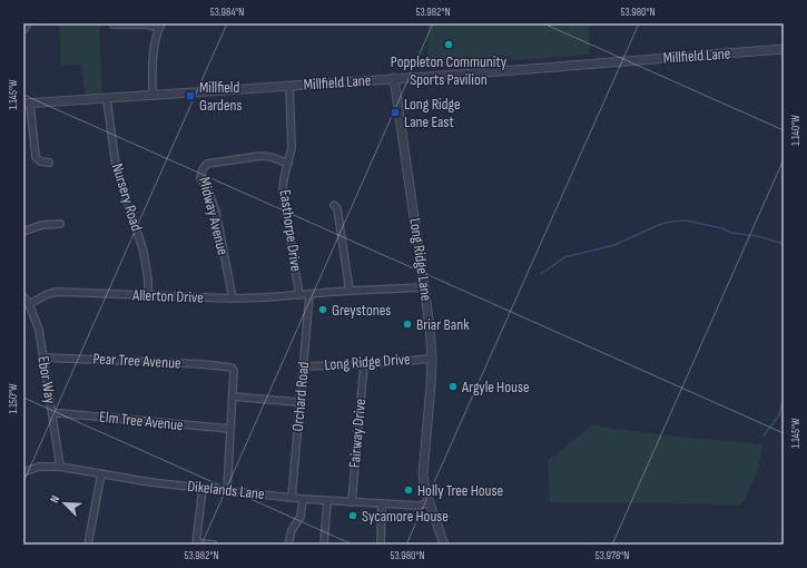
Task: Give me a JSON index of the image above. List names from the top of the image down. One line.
{"streets":{"street":["Millfield Lane","Nursery Road","Midway Avenue","Easthorpe Drive","Long Ridge Lane","Allerton Drive","Pear Tree Avenue","Long Ridge Drive","Ebor Way","Orchard Road","Elm Tree Avenue","Fairway Drive","Dikelands Lane"]},"crossings":[["Millfield Lane","Nursery Road"],["Millfield Lane","Easthorpe Drive"],["Millfield Lane","Long Ridge Lane"],["Nursery Road","Allerton Drive"],["Midway Avenue","Easthorpe Drive"],["Midway Avenue","Allerton Drive"],["Easthorpe Drive","Allerton Drive"],["Long Ridge Lane","Allerton Drive"],["Long Ridge Lane","Long Ridge Drive"],["Long Ridge Lane","Dikelands Lane"],["Allerton Drive","Ebor Way"],["Allerton Drive","Orchard Road"],["Pear Tree Avenue","Ebor Way"],["Long Ridge Drive","Orchard Road"],["Long Ridge Drive","Fairway Drive"],["Ebor Way","Elm Tree Avenue"],["Ebor Way","Dikelands Lane"],["Orchard Road","Dikelands Lane"],["Fairway Drive","Dikelands Lane"]],"places":{"other":["Poppleton Community Sports Pavilion","Greystones","Briar Bank","Argyle House","Holly Tree House","Sycamore House"],"transit":["Millfield Gardens","Long Ridge Lane East"]},"north":"top left","coordinates":["53.984°N","53.982°N","53.980°N","1.145°W","1.140°W","1.150°W","53.978°N"]}
